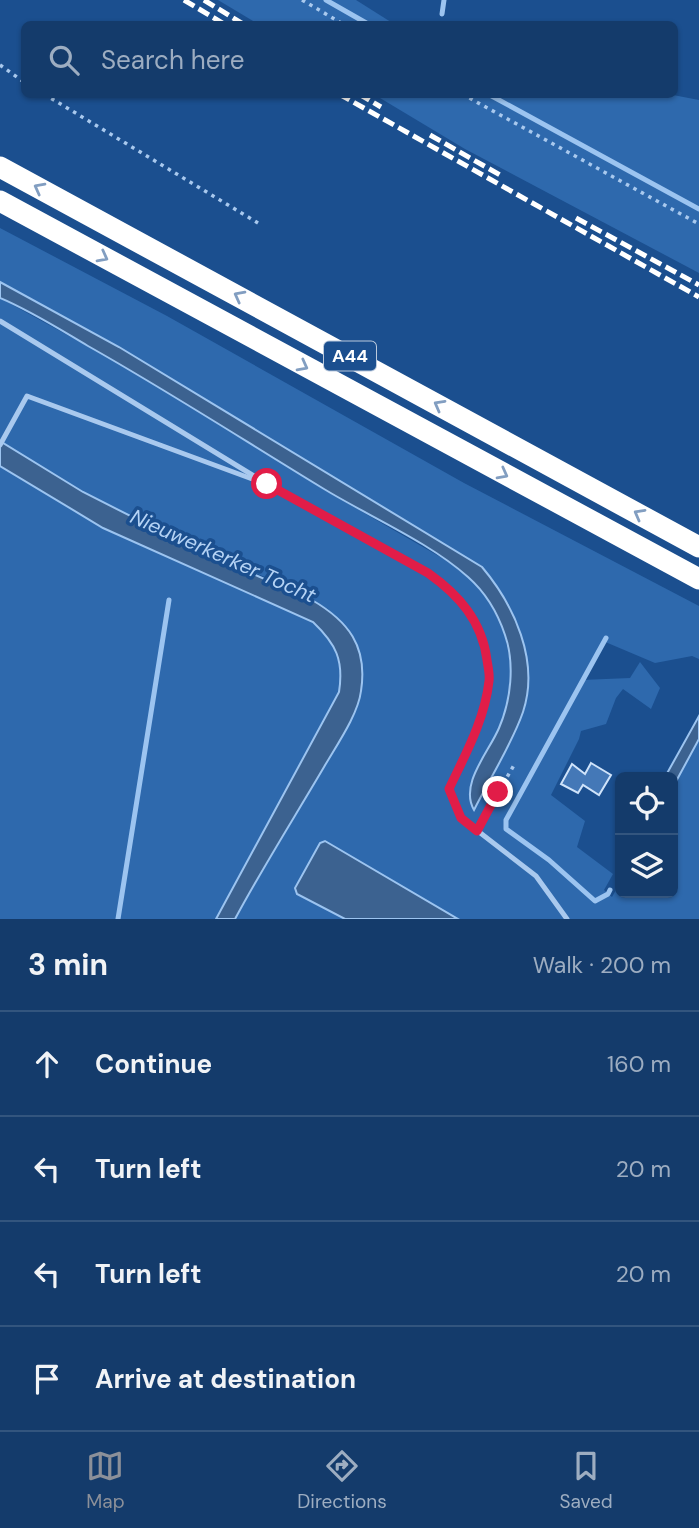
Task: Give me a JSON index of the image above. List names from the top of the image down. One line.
{"streets":{"highway":["A44"]},"water":["Nieuwerkerker Tocht"],"page":{"search":"Search here","heading":["3 min","Walk · 200 m"],"list":[["Continue","160 m"],["Turn left","20 m"],["Turn left","20 m"],"Arrive at destination"],"nav":["Map","Directions","Saved"]}}
